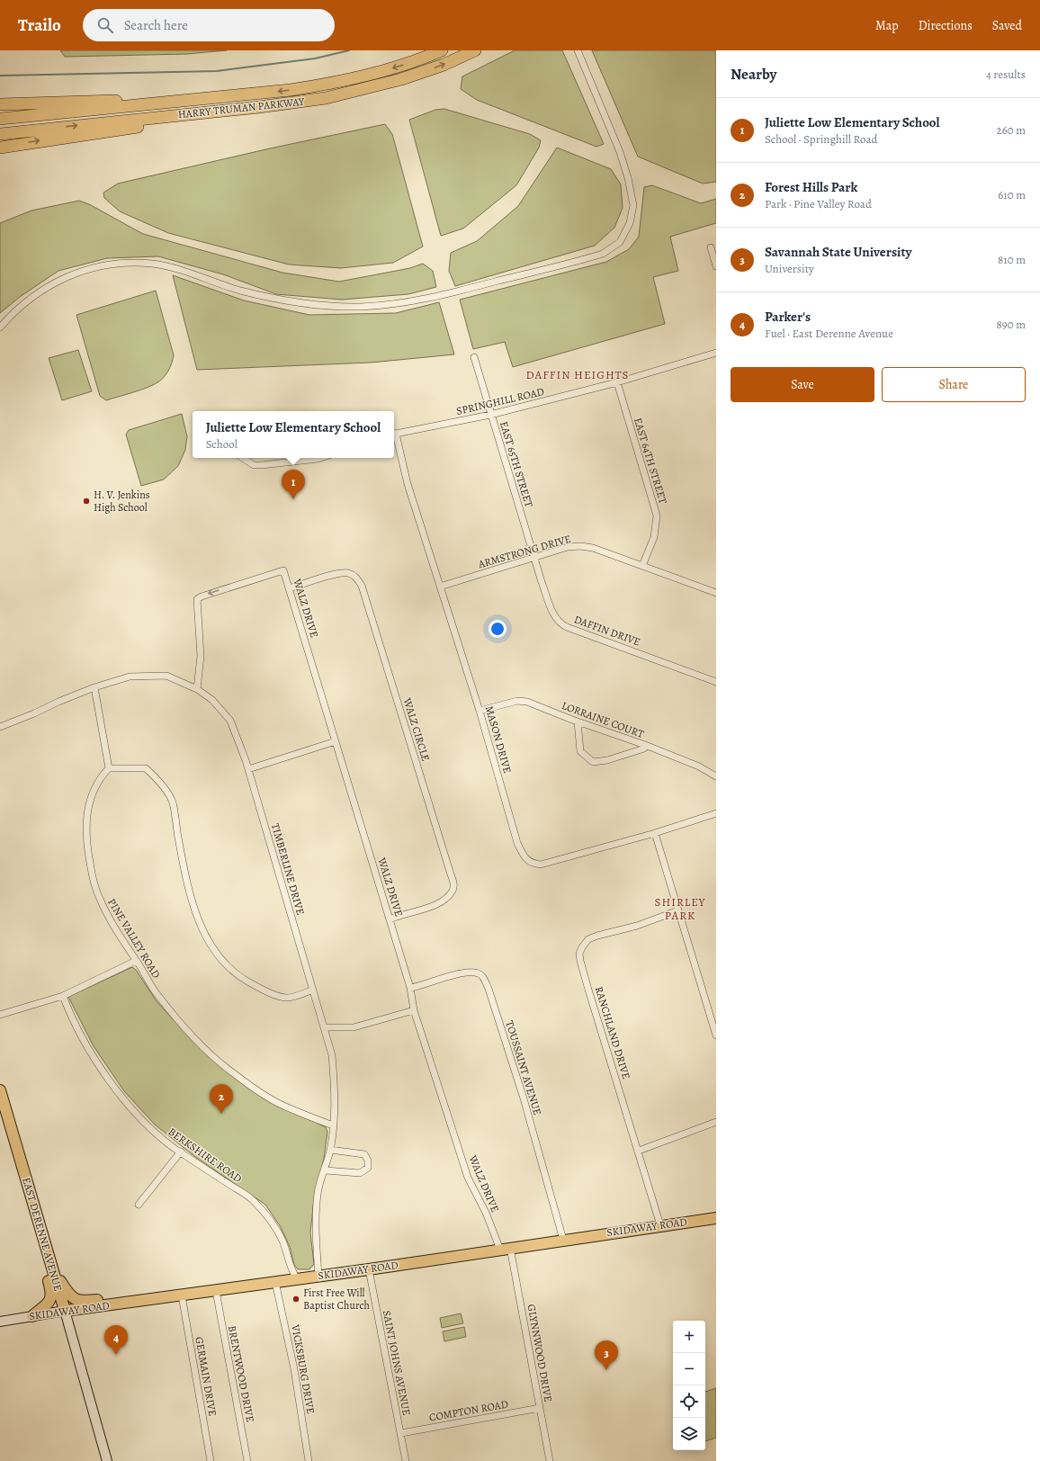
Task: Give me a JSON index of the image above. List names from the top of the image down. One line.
{"streets":{"highway":["HARRY TRUMAN PARKWAY"],"main road":["SKIDAWAY ROAD","EAST DERENNE AVENUE"],"street":["SPRINGHILL ROAD","EAST 64TH STREET","EAST 65TH STREET","ARMSTRONG DRIVE","WALZ DRIVE","DAFFIN DRIVE","LORRAINE COURT","WALZ CIRCLE","MASON DRIVE","TIMBERLINE DRIVE","PINE VALLEY ROAD","RANCHLAND DRIVE","TOUSSAINT AVENUE","BERKSHIRE ROAD","GLYNNWOOD DRIVE","SAINT JOHNS AVENUE","VICKSBURG DRIVE","BRENTWOOD DRIVE","GERMAIN DRIVE","COMPTON ROAD"]},"crossings":[["SPRINGHILL ROAD","EAST 64TH STREET"],["SPRINGHILL ROAD","EAST 65TH STREET"],["SPRINGHILL ROAD","MASON DRIVE"],["EAST 64TH STREET","ARMSTRONG DRIVE"],["EAST 65TH STREET","ARMSTRONG DRIVE"],["EAST 65TH STREET","DAFFIN DRIVE"],["ARMSTRONG DRIVE","DAFFIN DRIVE"],["ARMSTRONG DRIVE","MASON DRIVE"],["WALZ DRIVE","WALZ CIRCLE"],["WALZ DRIVE","TIMBERLINE DRIVE"],["WALZ DRIVE","TOUSSAINT AVENUE"],["WALZ DRIVE","SKIDAWAY ROAD"],["WALZ DRIVE","GLYNNWOOD DRIVE"],["LORRAINE COURT","MASON DRIVE"],["TIMBERLINE DRIVE","PINE VALLEY ROAD"],["TIMBERLINE DRIVE","SKIDAWAY ROAD"],["RANCHLAND DRIVE","SKIDAWAY ROAD"],["TOUSSAINT AVENUE","SKIDAWAY ROAD"],["BERKSHIRE ROAD","SKIDAWAY ROAD"],["SKIDAWAY ROAD","EAST DERENNE AVENUE"],["SKIDAWAY ROAD","GLYNNWOOD DRIVE"],["SKIDAWAY ROAD","SAINT JOHNS AVENUE"],["SKIDAWAY ROAD","VICKSBURG DRIVE"],["SKIDAWAY ROAD","BRENTWOOD DRIVE"],["SKIDAWAY ROAD","GERMAIN DRIVE"],["GLYNNWOOD DRIVE","COMPTON ROAD"],["SAINT JOHNS AVENUE","COMPTON ROAD"]],"districts":["DAFFIN HEIGHTS","SHIRLEY PARK"],"places":["H. V. Jenkins High School","First Free Will Baptist Church"],"page":{"header":"Trailo","search":"Search here","nav":["Map","Directions","Saved"],"heading":["Nearby","4 results"],"list":[{"mark":"1","name":"Juliette Low Elementary School","note":"School · Springhill Road","value":"260 m"},{"mark":"2","name":"Forest Hills Park","note":"Park · Pine Valley Road","value":"610 m"},{"mark":"3","name":"Savannah State University","note":"University","value":"810 m"},{"mark":"4","name":"Parker's","note":"Fuel · East Derenne Avenue","value":"890 m"}],"buttons":["Save","Share"],"popup":["Juliette Low Elementary School","School"],"pins":["1","2","4","3"],"map_buttons":["+","−"]}}
